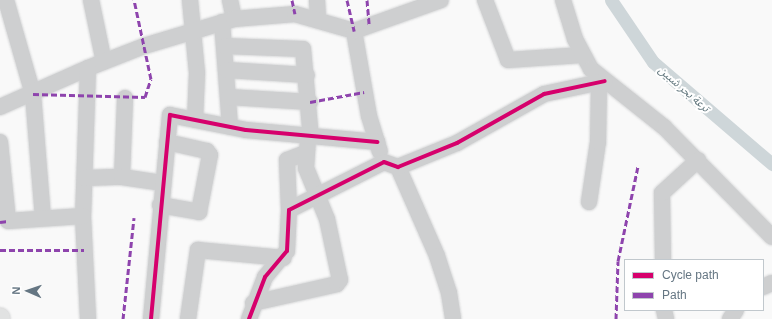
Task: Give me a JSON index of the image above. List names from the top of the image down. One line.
{"water":["ترعة بحر شبين"],"legend":["Cycle path","Path"],"north":"left"}
